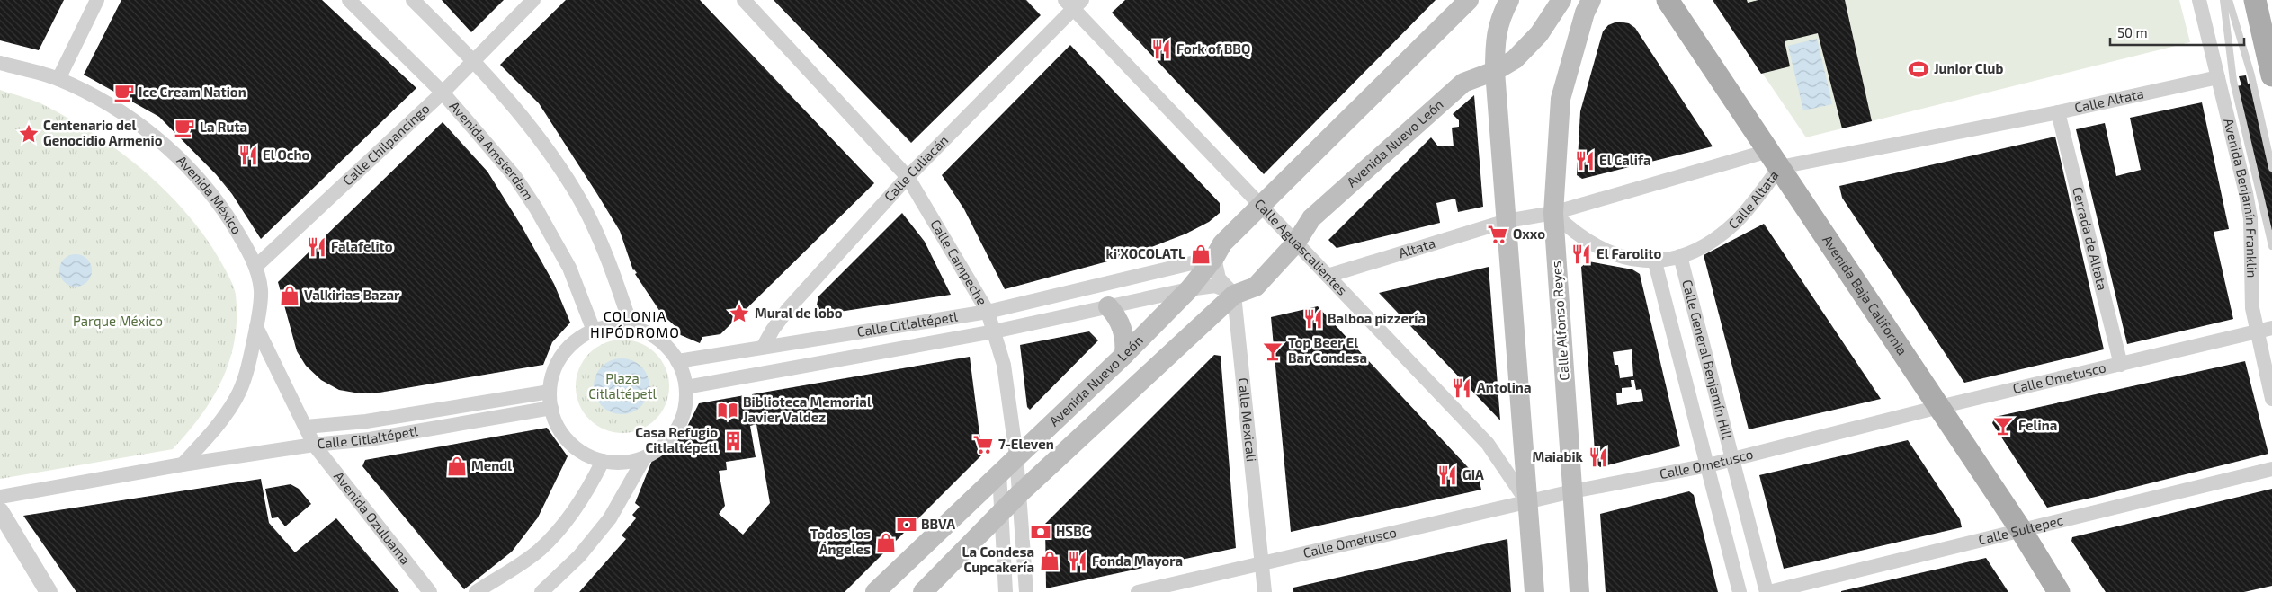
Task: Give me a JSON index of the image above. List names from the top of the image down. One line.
{"streets":{"main road":["Avenida Nuevo León","Avenida Baja California","Calle Alfonso Reyes"],"street":["Calle Altata","Calle Chilpancingo","Avenida Amsterdam","Calle Culiacán","Avenida México","Avenida Benjamín Franklin","Cerrada de Altata","Calle Aguascalientes","Altata","Calle Campeche","Calle Citlaltépetl","Calle General Benjamín Hill","Calle Ometusco","Calle Mexicali","Avenida Ozuluama","Calle Sultepec"]},"crossings":[["Calle Altata","Avenida Benjamín Franklin"],["Calle Altata","Cerrada de Altata"],["Calle Altata","Altata"],["Calle Altata","Avenida Baja California"],["Calle Altata","Calle Alfonso Reyes"],["Calle Altata","Calle General Benjamín Hill"],["Avenida Nuevo León","Calle Aguascalientes"],["Avenida Nuevo León","Calle Campeche"],["Avenida Nuevo León","Calle Citlaltépetl"],["Avenida Nuevo León","Calle Mexicali"],["Calle Chilpancingo","Avenida Amsterdam"],["Calle Chilpancingo","Avenida México"],["Avenida Amsterdam","Calle Citlaltépetl"],["Calle Culiacán","Calle Aguascalientes"],["Calle Culiacán","Calle Campeche"],["Calle Culiacán","Calle Citlaltépetl"],["Avenida México","Calle Citlaltépetl"],["Avenida Benjamín Franklin","Calle Ometusco"],["Cerrada de Altata","Calle Ometusco"],["Calle Aguascalientes","Altata"],["Calle Aguascalientes","Calle Ometusco"],["Altata","Calle Alfonso Reyes"],["Calle Campeche","Calle Citlaltépetl"],["Avenida Baja California","Calle Ometusco"],["Avenida Baja California","Calle Sultepec"],["Calle Alfonso Reyes","Calle Ometusco"],["Calle Citlaltépetl","Avenida Ozuluama"],["Calle General Benjamín Hill","Calle Ometusco"],["Calle General Benjamín Hill","Calle Sultepec"],["Calle Ometusco","Calle Mexicali"]],"districts":["COLONIA HIPÓDROMO"],"parks":["Parque México","Plaza Citlaltépetl"],"places":{"restaurant":["Fork of BBQ","El Ocho","El Califa","Falafelito","El Farolito","Balboa pizzería","Antolina","Maiabik","GIA","Fonda Mayora"],"sports":["Junior Club"],"cafe":["Ice Cream Nation","La Ruta"],"place":["Centenario del Genocidio Armenio","Mural de lobo"],"supermarket":["Oxxo","7-Eleven"],"shop":["ki'XOCOLATL","Valkirias Bazar","Mendl","Todos los Ángeles","La Condesa Cupcakería"],"bar":["Top Beer El Bar Condesa","Felina"],"library":["Biblioteca Memorial Javier Valdez"],"building":["Casa Refugio Citlaltépetl"],"bank":["BBVA","HSBC"]},"scale_bar":"50 m"}
